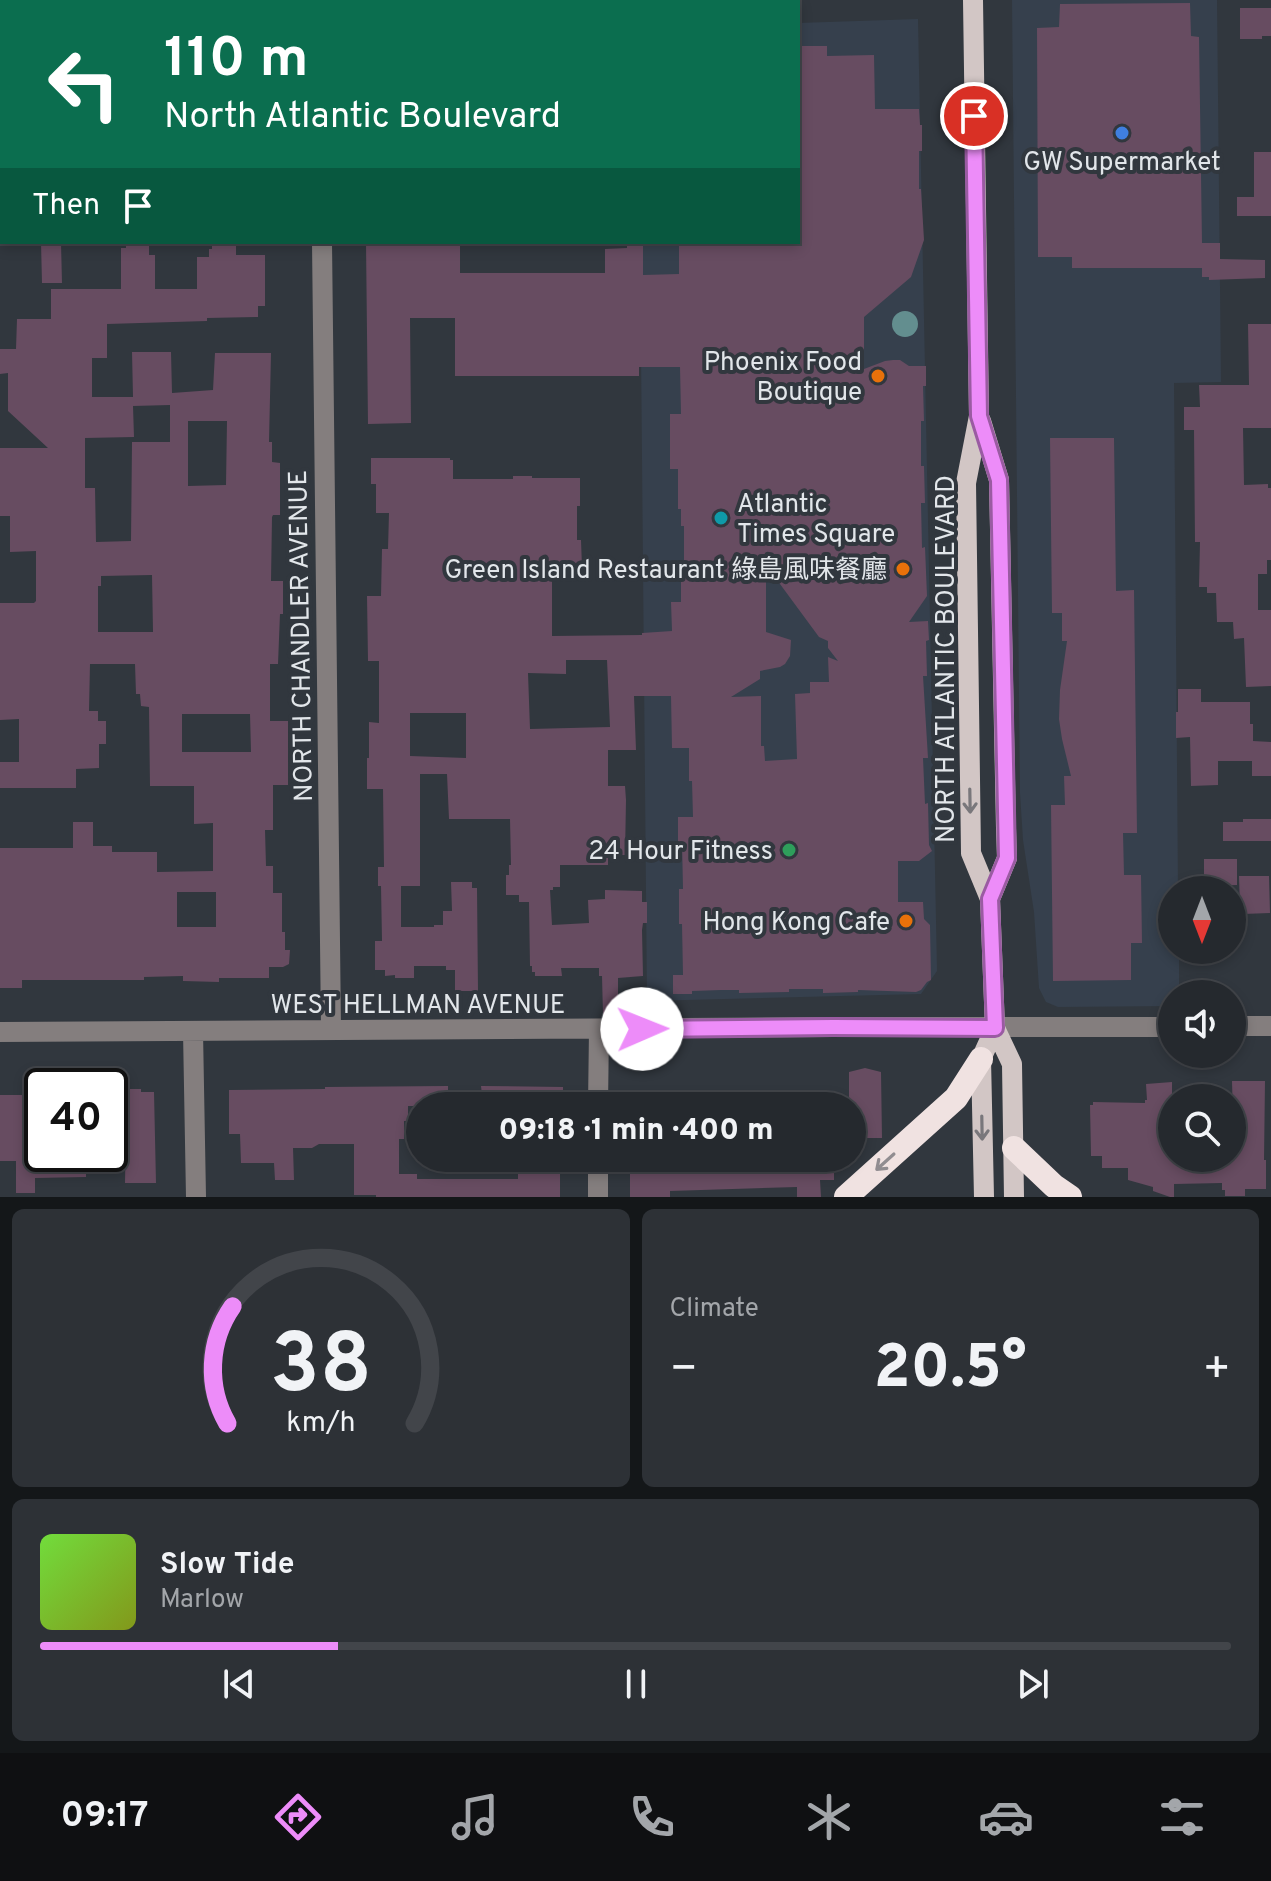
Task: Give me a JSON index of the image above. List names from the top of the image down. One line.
{"streets":{"main road":["NORTH ATLANTIC BOULEVARD"],"street":["NORTH CHANDLER AVENUE","WEST HELLMAN AVENUE"]},"crossings":[["NORTH CHANDLER AVENUE","WEST HELLMAN AVENUE"],["NORTH ATLANTIC BOULEVARD","WEST HELLMAN AVENUE"]],"places":["GW Supermarket","Phoenix Food Boutique","Atlantic Times Square","Green Island Restaurant 綠島風味餐廳","24 Hour Fitness","Hong Kong Cafe"],"north":"bottom","page":{"turn":["110 m","North Atlantic Boulevard"],"then":"Then","limit":"40","trip":"09:18 · 1 min · 400 m","tile":"Climate","heat":["−","20.5°","+"],"song":["Slow Tide","Marlow"],"tabs":"09:17","gauge":["38","km/h"]}}
